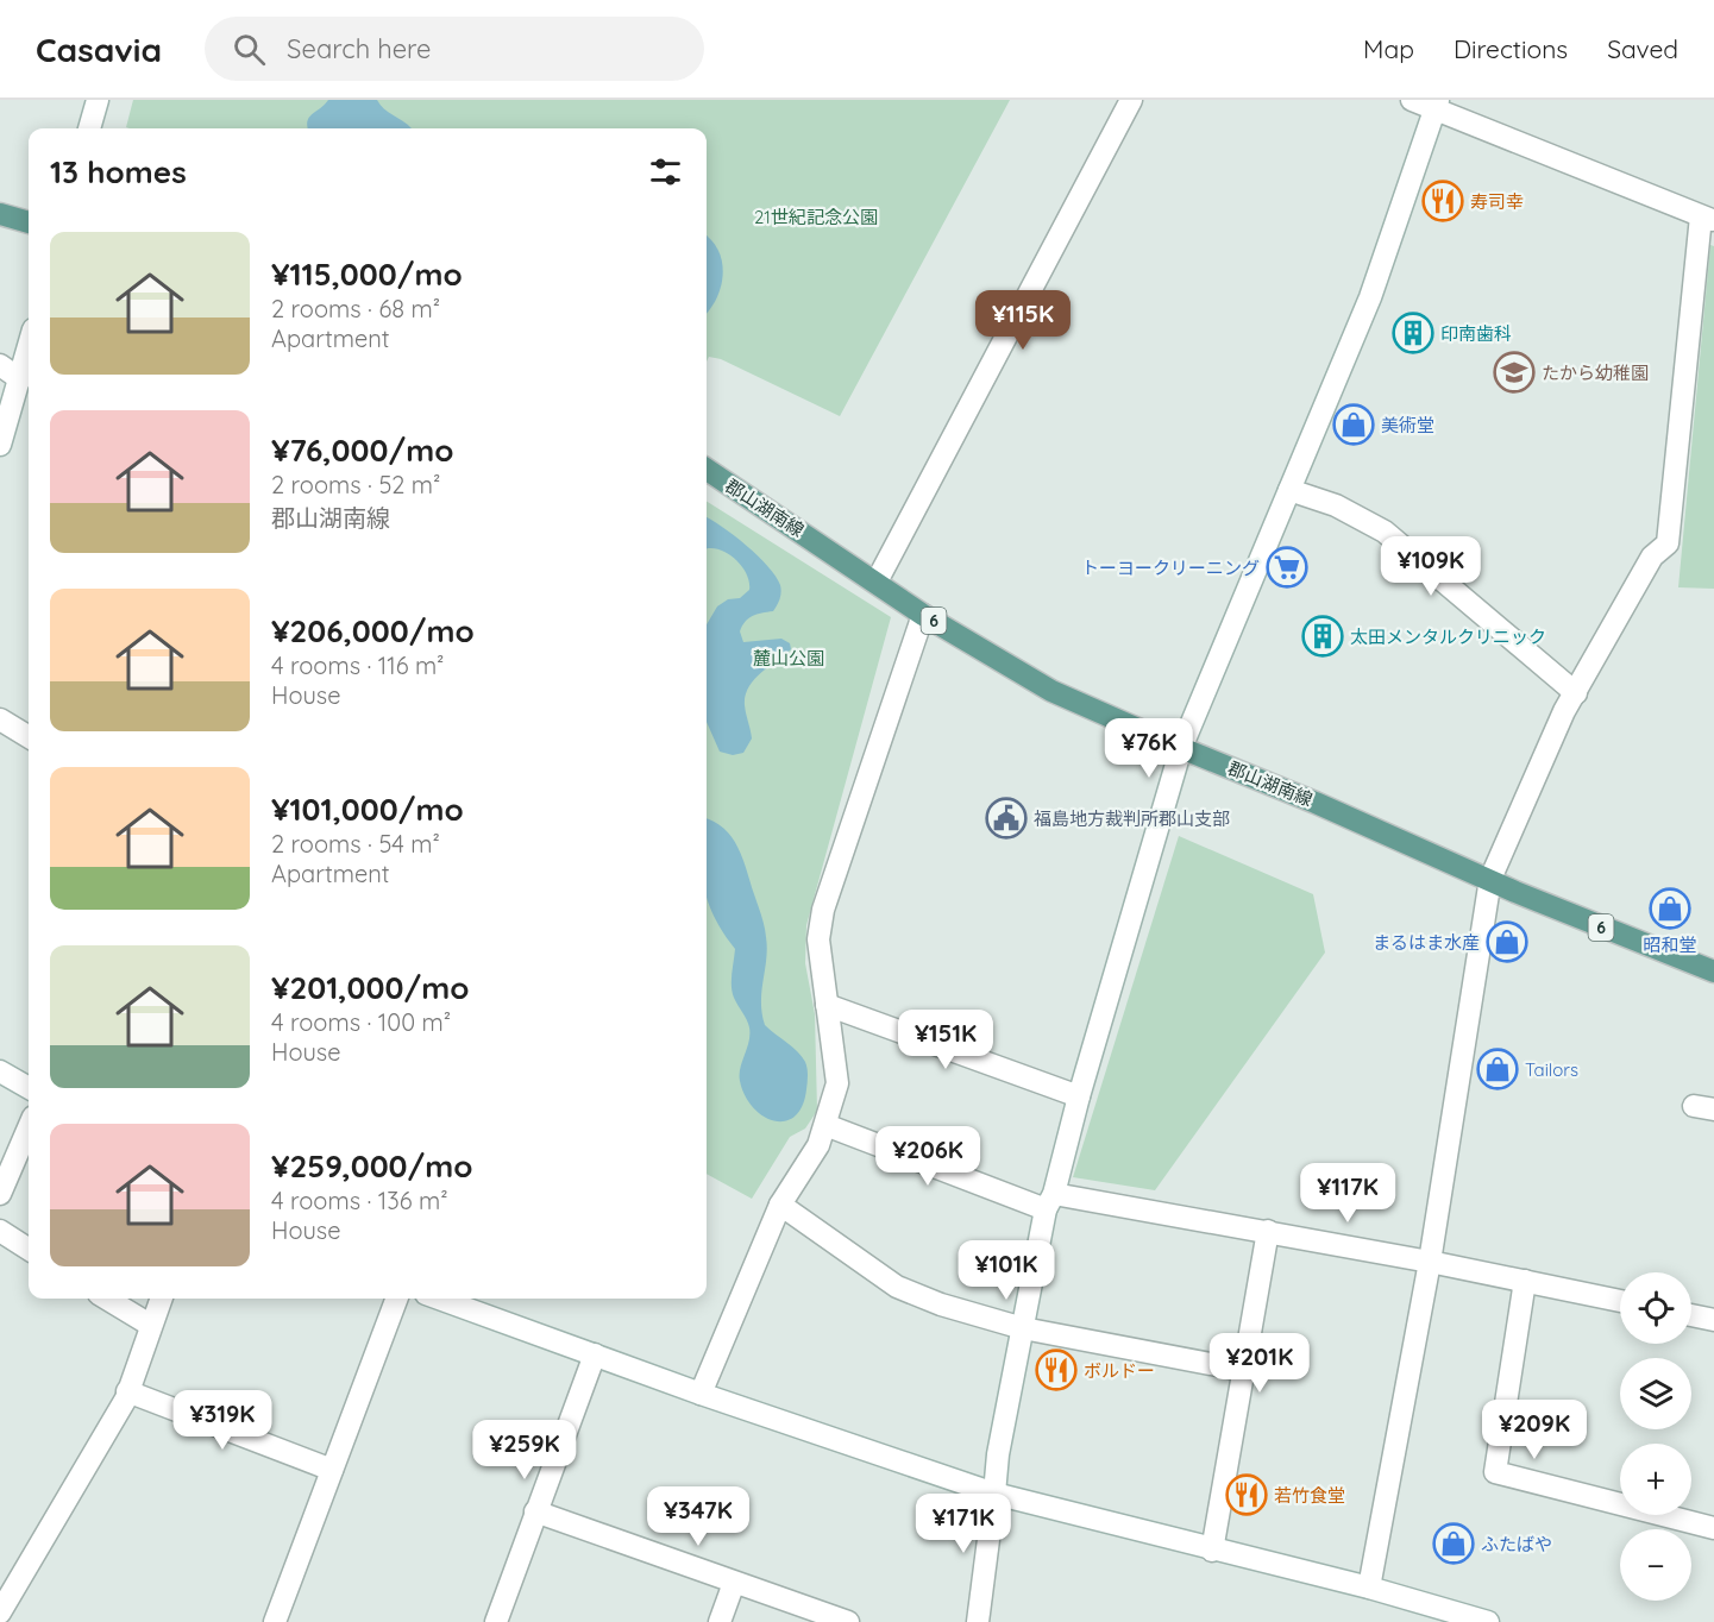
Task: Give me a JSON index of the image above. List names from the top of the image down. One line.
{"streets":{"main road":["郡山湖南線","6"]},"parks":["21世紀記念公園","麓山公園"],"places":{"restaurant":["寿司幸","ボルドー","若竹食堂"],"building":["印南歯科","太田メンタルクリニック"],"school or university":["たから幼稚園"],"shop":["美術堂","昭和堂","まるはま水産","Tailors","ふたばや"],"supermarket":["トーヨークリーニング"],"public building":["福島地方裁判所郡山支部"]},"page":{"header":"Casavia","search":"Search here","nav":["Map","Directions","Saved"],"heading":"13 homes","list":[{"name":"¥115,000/mo","note":"2 rooms · 68 m² · Apartment"},{"name":"¥76,000/mo","note":"2 rooms · 52 m² · 郡山湖南線"},{"name":"¥206,000/mo","note":"4 rooms · 116 m² · House"},{"name":"¥101,000/mo","note":"2 rooms · 54 m² · Apartment"},{"name":"¥201,000/mo","note":"4 rooms · 100 m² · House"},{"name":"¥259,000/mo","note":"4 rooms · 136 m² · House"}],"price":["¥115K","¥109K","¥76K","¥151K","¥206K","¥117K","¥101K","¥201K","¥319K","¥209K","¥259K","¥347K","¥171K"],"map_buttons":["+","−"]}}
